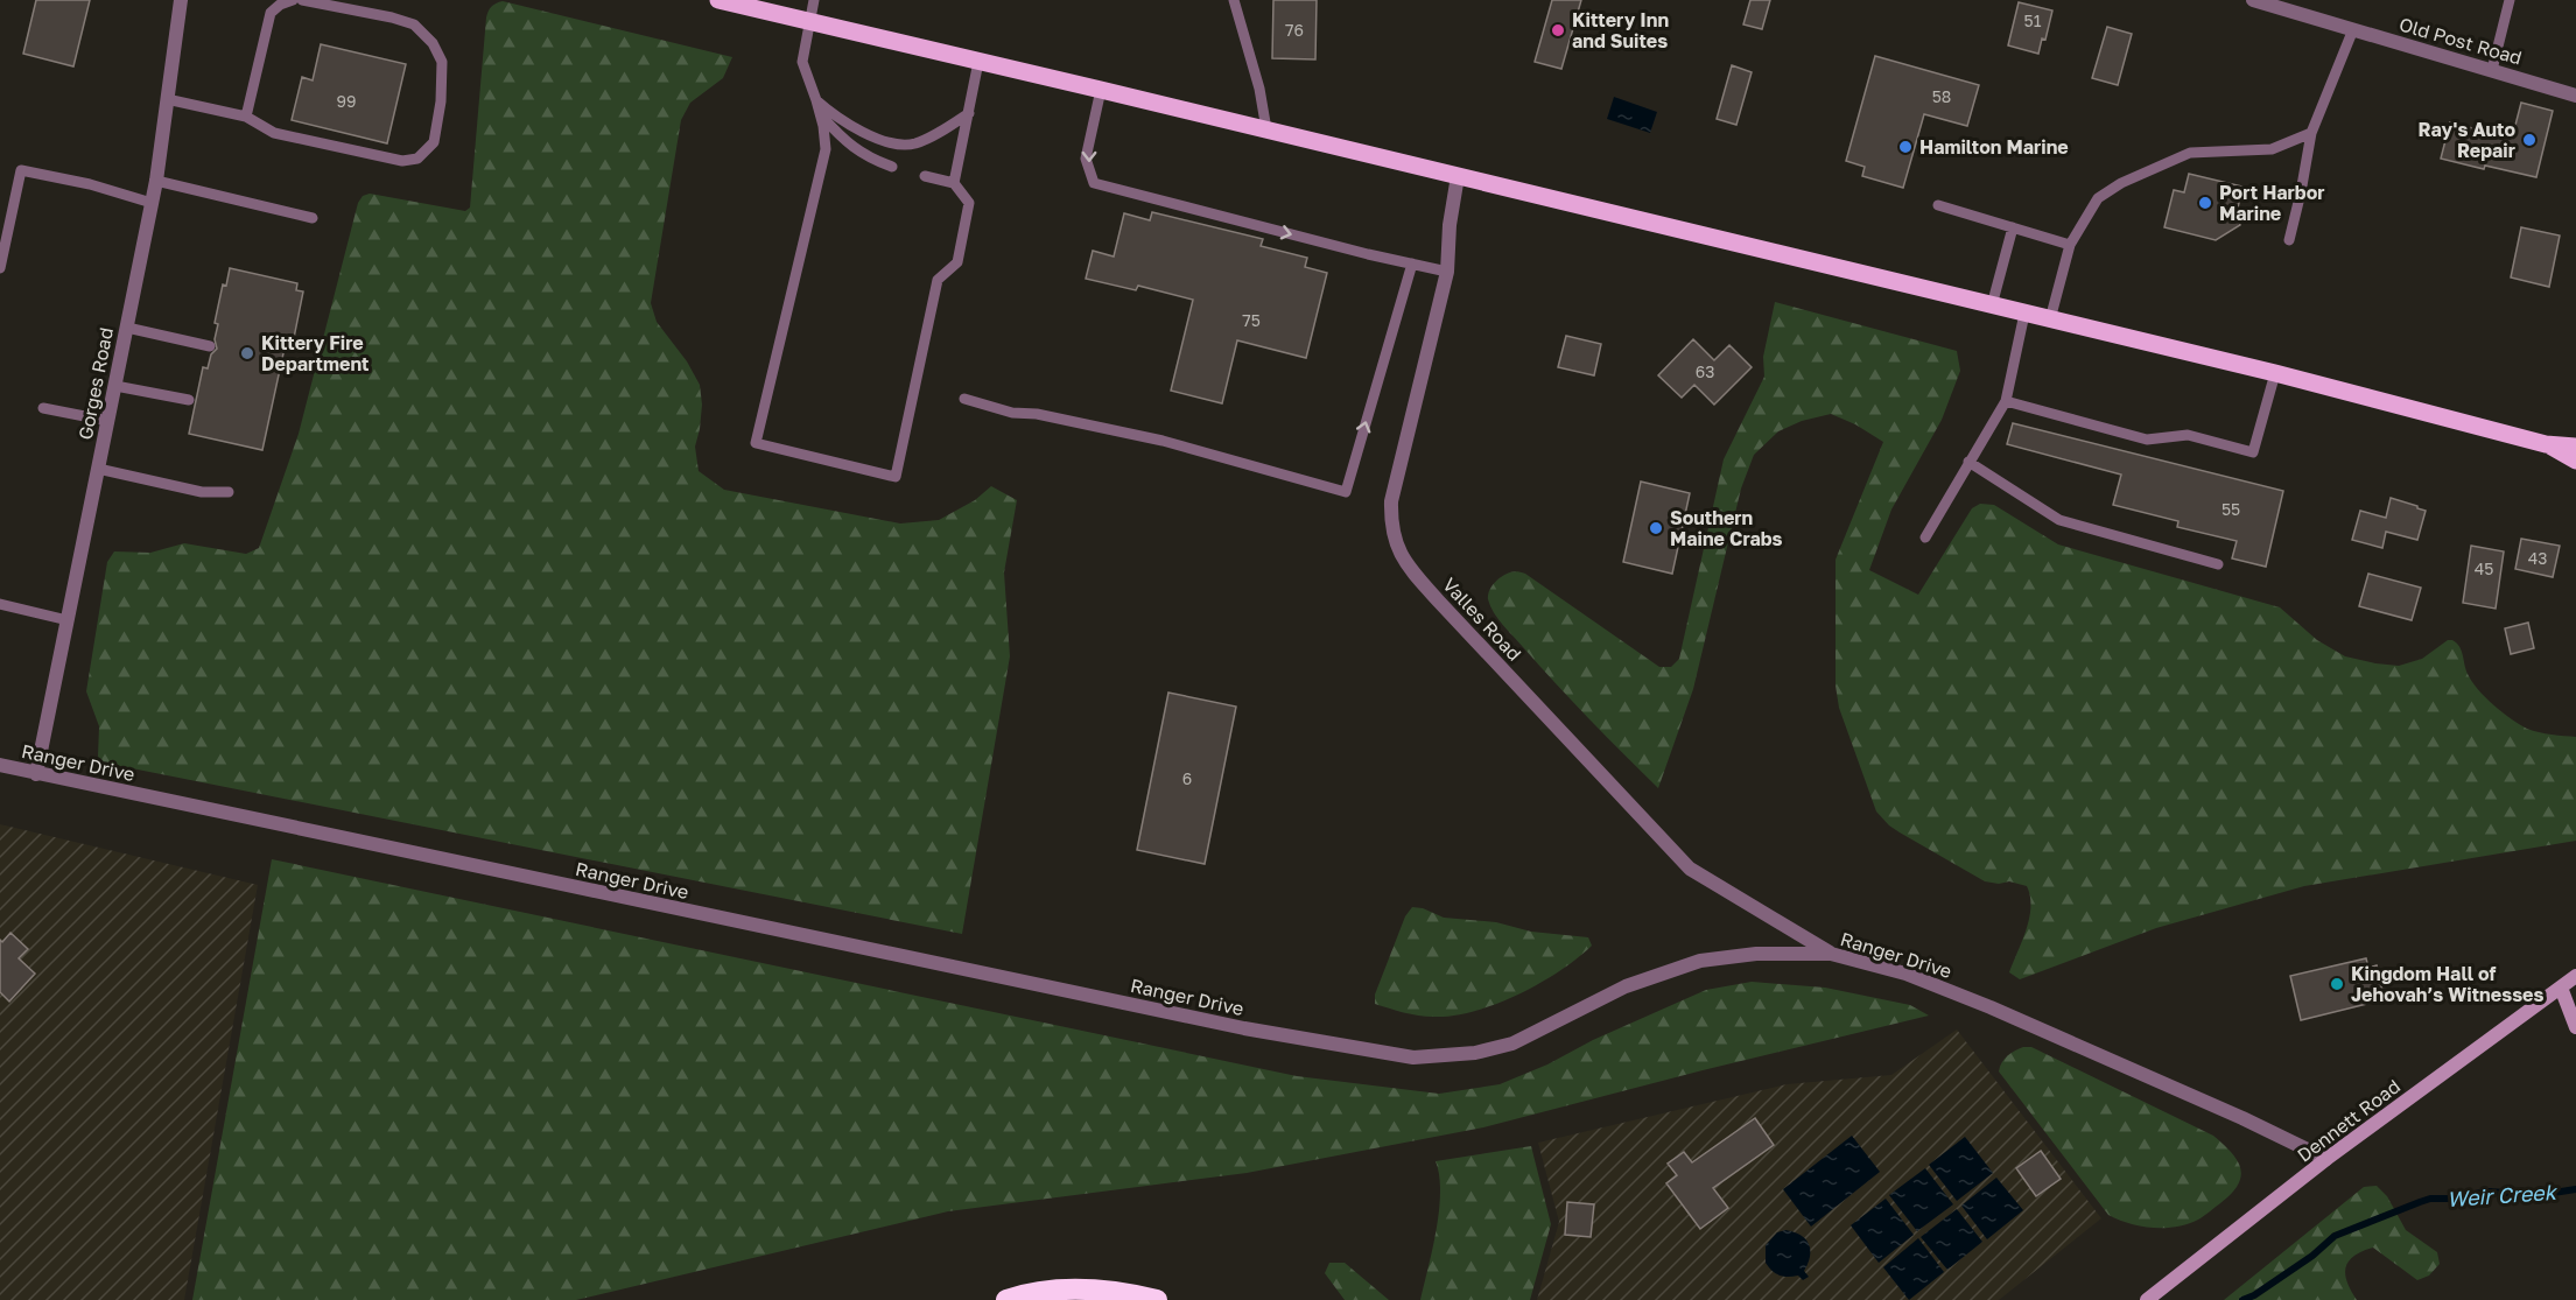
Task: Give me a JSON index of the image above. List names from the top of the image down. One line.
{"streets":{"street":["Old Post Road","Gorges Road","Valles Road","Ranger Drive","Dennett Road"]},"crossings":[["Gorges Road","Ranger Drive"],["Valles Road","Ranger Drive"],["Ranger Drive","Dennett Road"]],"water":["Weir Creek"],"places":["Kittery Inn and Suites","Ray's Auto Repair","Hamilton Marine","Port Harbor Marine","Kittery Fire Department","Southern Maine Crabs","Kingdom Hall of Jehovah’s Witnesses"],"house_numbers":["51","76","58","99","75","63","55","43","45","6"]}
